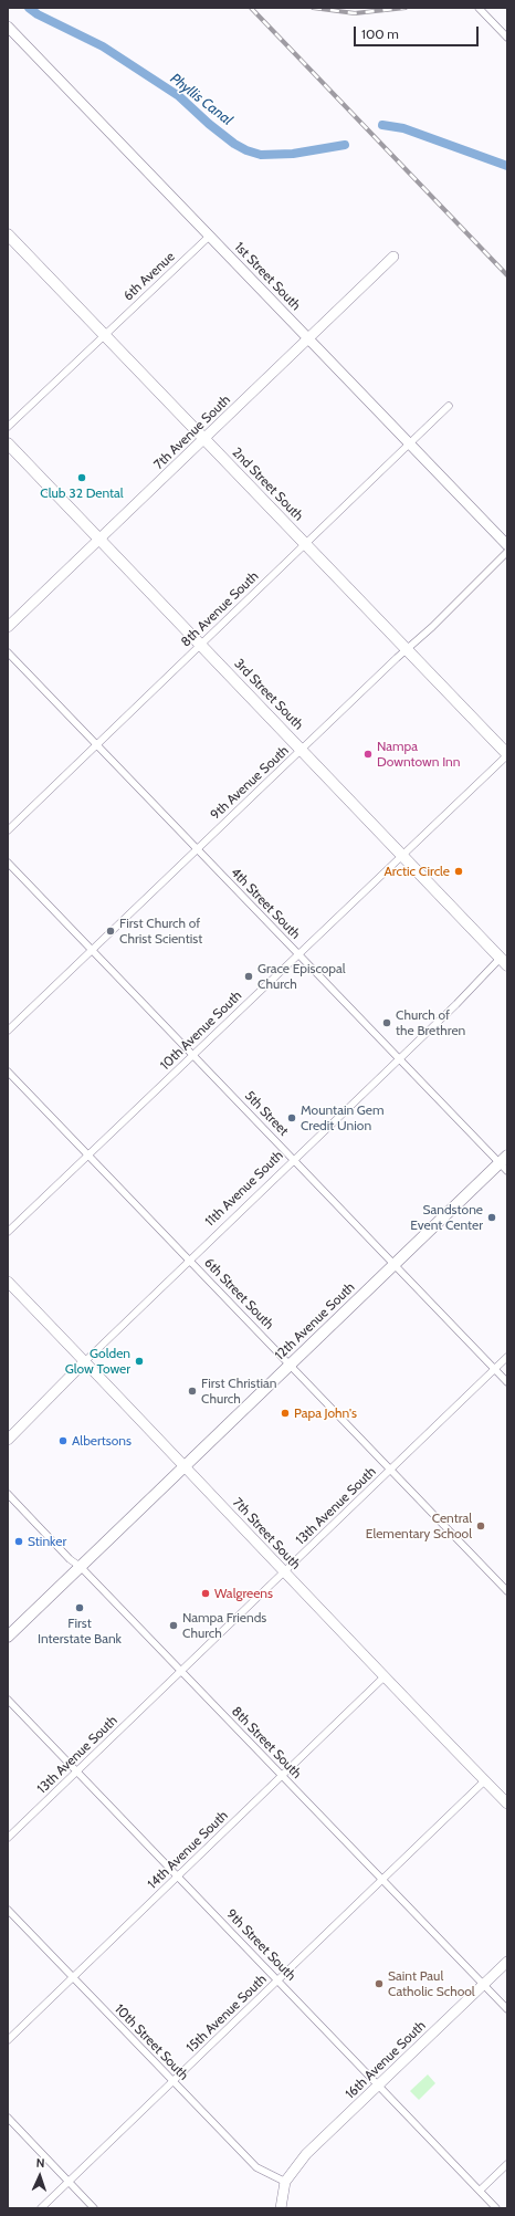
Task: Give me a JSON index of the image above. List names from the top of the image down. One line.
{"streets":{"main road":["2nd Street South","3rd Street South","12th Avenue South"],"street":["6th Avenue","1st Street South","7th Avenue South","8th Avenue South","9th Avenue South","4th Street South","10th Avenue South","5th Street","11th Avenue South","6th Street South","13th Avenue South","7th Street South","8th Street South","14th Avenue South","9th Street South","15th Avenue South","10th Street South","16th Avenue South"]},"crossings":[["6th Avenue","1st Street South"],["6th Avenue","2nd Street South"],["1st Street South","7th Avenue South"],["1st Street South","8th Avenue South"],["7th Avenue South","2nd Street South"],["7th Avenue South","3rd Street South"],["2nd Street South","8th Avenue South"],["2nd Street South","9th Avenue South"],["2nd Street South","10th Avenue South"],["8th Avenue South","3rd Street South"],["8th Avenue South","4th Street South"],["3rd Street South","9th Avenue South"],["3rd Street South","10th Avenue South"],["3rd Street South","11th Avenue South"],["9th Avenue South","4th Street South"],["9th Avenue South","5th Street"],["4th Street South","10th Avenue South"],["4th Street South","11th Avenue South"],["4th Street South","12th Avenue South"],["10th Avenue South","5th Street"],["10th Avenue South","6th Street South"],["5th Street","11th Avenue South"],["5th Street","12th Avenue South"],["5th Street","13th Avenue South"],["11th Avenue South","6th Street South"],["11th Avenue South","7th Street South"],["6th Street South","12th Avenue South"],["6th Street South","13th Avenue South"],["12th Avenue South","7th Street South"],["12th Avenue South","8th Street South"],["13th Avenue South","7th Street South"],["13th Avenue South","8th Street South"],["13th Avenue South","9th Street South"],["7th Street South","14th Avenue South"],["7th Street South","15th Avenue South"],["8th Street South","14th Avenue South"],["8th Street South","15th Avenue South"],["8th Street South","16th Avenue South"],["14th Avenue South","9th Street South"],["14th Avenue South","10th Street South"],["9th Street South","15th Avenue South"],["9th Street South","16th Avenue South"],["15th Avenue South","10th Street South"],["10th Street South","16th Avenue South"]],"water":["Phyllis Canal"],"places":["Club 32 Dental","Nampa Downtown Inn","Arctic Circle","First Church of Christ Scientist","Grace Episcopal Church","Church of the Brethren","Mountain Gem Credit Union","Sandstone Event Center","Golden Glow Tower","First Christian Church","Papa John's","Albertsons","Central Elementary School","Stinker","Walgreens","First Interstate Bank","Nampa Friends Church","Saint Paul Catholic School"],"scale_bar":"100 m","north":"top"}
